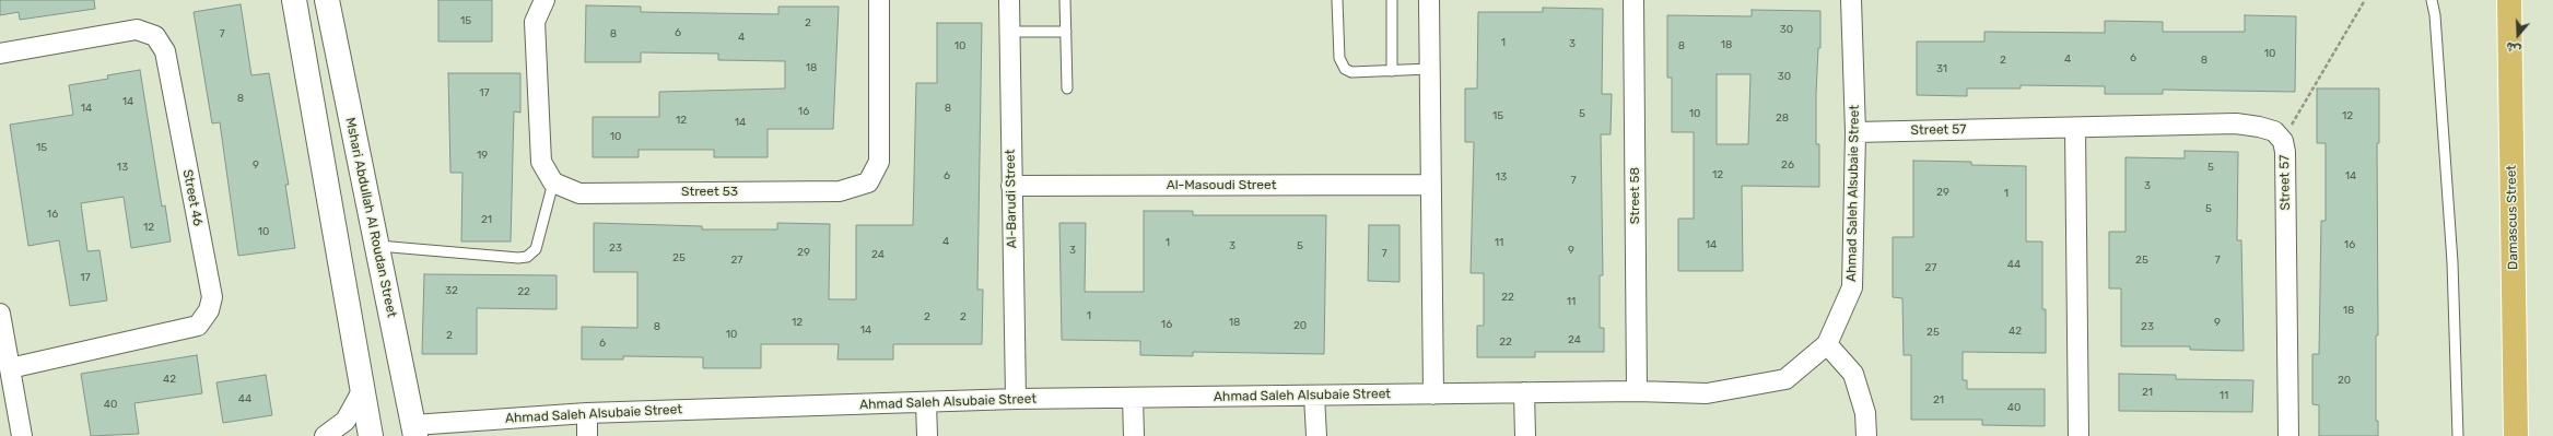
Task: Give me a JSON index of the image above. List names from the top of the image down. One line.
{"streets":{"main road":["Damascus Street"],"street":["Street 57","Al-Masoudi Street","Street 53","Ahmad Saleh Alsubaie Street","Street 58","Street 46","Al-Barudi Street","Mshari Abdullah Al Roudan Street"]},"crossings":[["Street 57","Ahmad Saleh Alsubaie Street"],["Al-Masoudi Street","Al-Barudi Street"],["Ahmad Saleh Alsubaie Street","Street 58"],["Ahmad Saleh Alsubaie Street","Al-Barudi Street"],["Ahmad Saleh Alsubaie Street","Mshari Abdullah Al Roudan Street"]],"house_numbers":["15","2","30","6","7","8","4","1","3","18","10","8","10","6","4","2","8","18","31","30","17","8","14","14","8","16","5","10","15","12","28","12","14","10","15","19","9","26","13","5","12","6","14","13","7","3","29","1","5","16","21","12","10","4","1","11","14","16","3","5","23","3","9","29","7","24","25","27","25","7","44","27","17","32","22","22","11","18","1","2","2","12","18","9","16","20","8","23","14","42","25","10","2","24","22","6","42","20","21","11","44","21","40","40"],"north":"bottom"}
